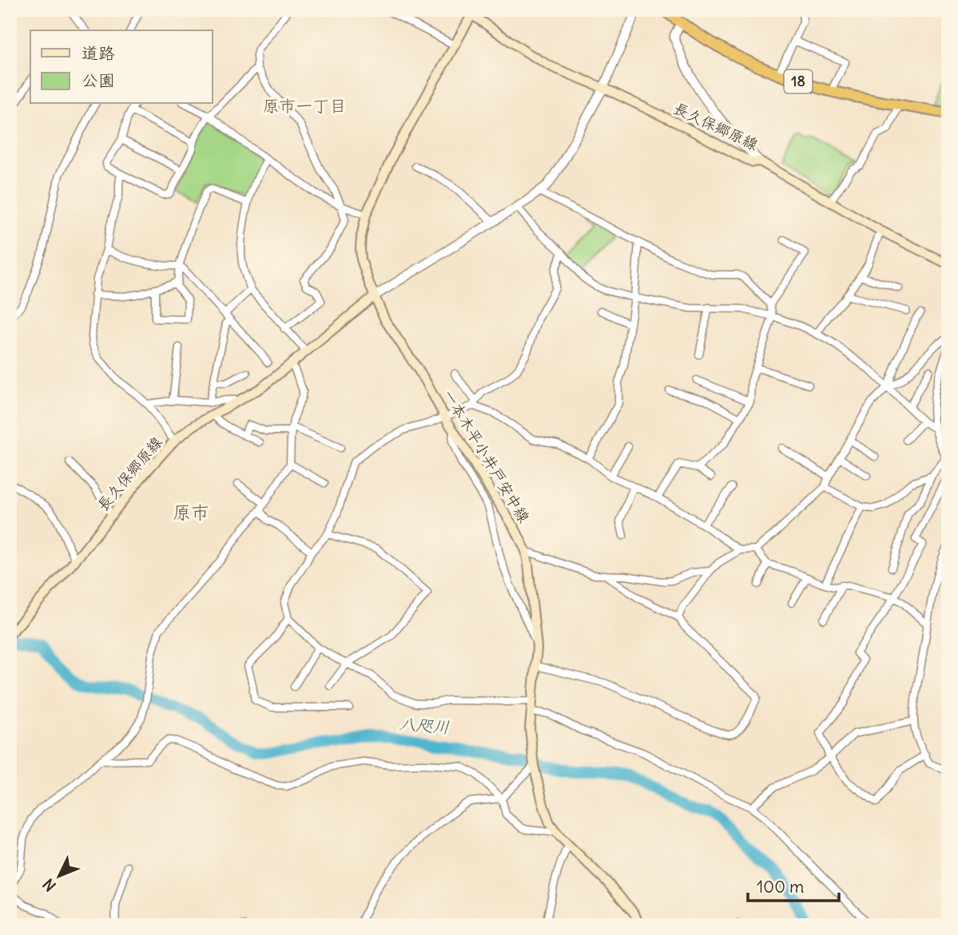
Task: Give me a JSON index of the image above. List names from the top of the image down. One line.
{"streets":{"highway":["18"],"main road":["長久保郷原線","一本木平小井戸安中線"]},"crossings":[["長久保郷原線","一本木平小井戸安中線"]],"districts":["原市一丁目","原市"],"water":["八咫川"],"legend":["道路","公園"],"scale_bar":"100 m","north":"bottom left"}
